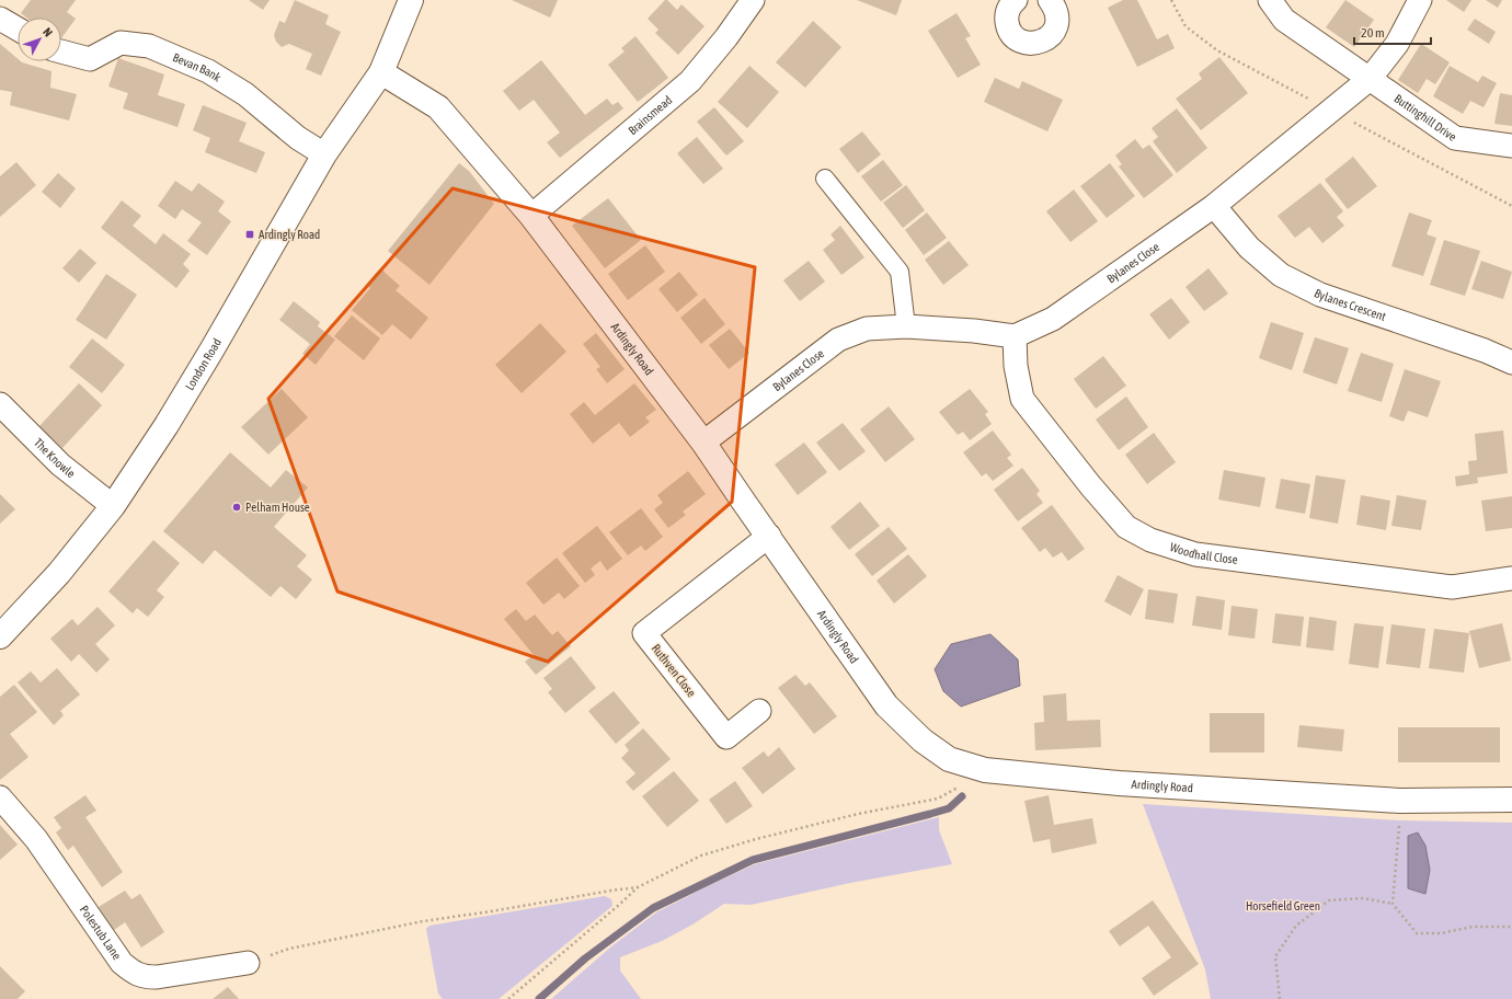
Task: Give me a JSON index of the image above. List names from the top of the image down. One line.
{"streets":{"street":["Bevan Bank","Brainsmead","Buttinghill Drive","Bylanes Close","Bylanes Crescent","Ardingly Road","London Road","The Knowle","Woodhall Close","Ruthven Close","Polestub Lane"]},"crossings":[["Bevan Bank","London Road"],["Brainsmead","Ardingly Road"],["Buttinghill Drive","Bylanes Close"],["Bylanes Close","Bylanes Crescent"],["Bylanes Close","Ardingly Road"],["Bylanes Close","Woodhall Close"],["Ardingly Road","London Road"],["Ardingly Road","Ruthven Close"],["London Road","The Knowle"]],"parks":["Horsefield Green"],"places":{"transit":["Ardingly Road"],"other":["Pelham House"]},"scale_bar":"20 m","north":"top right"}
